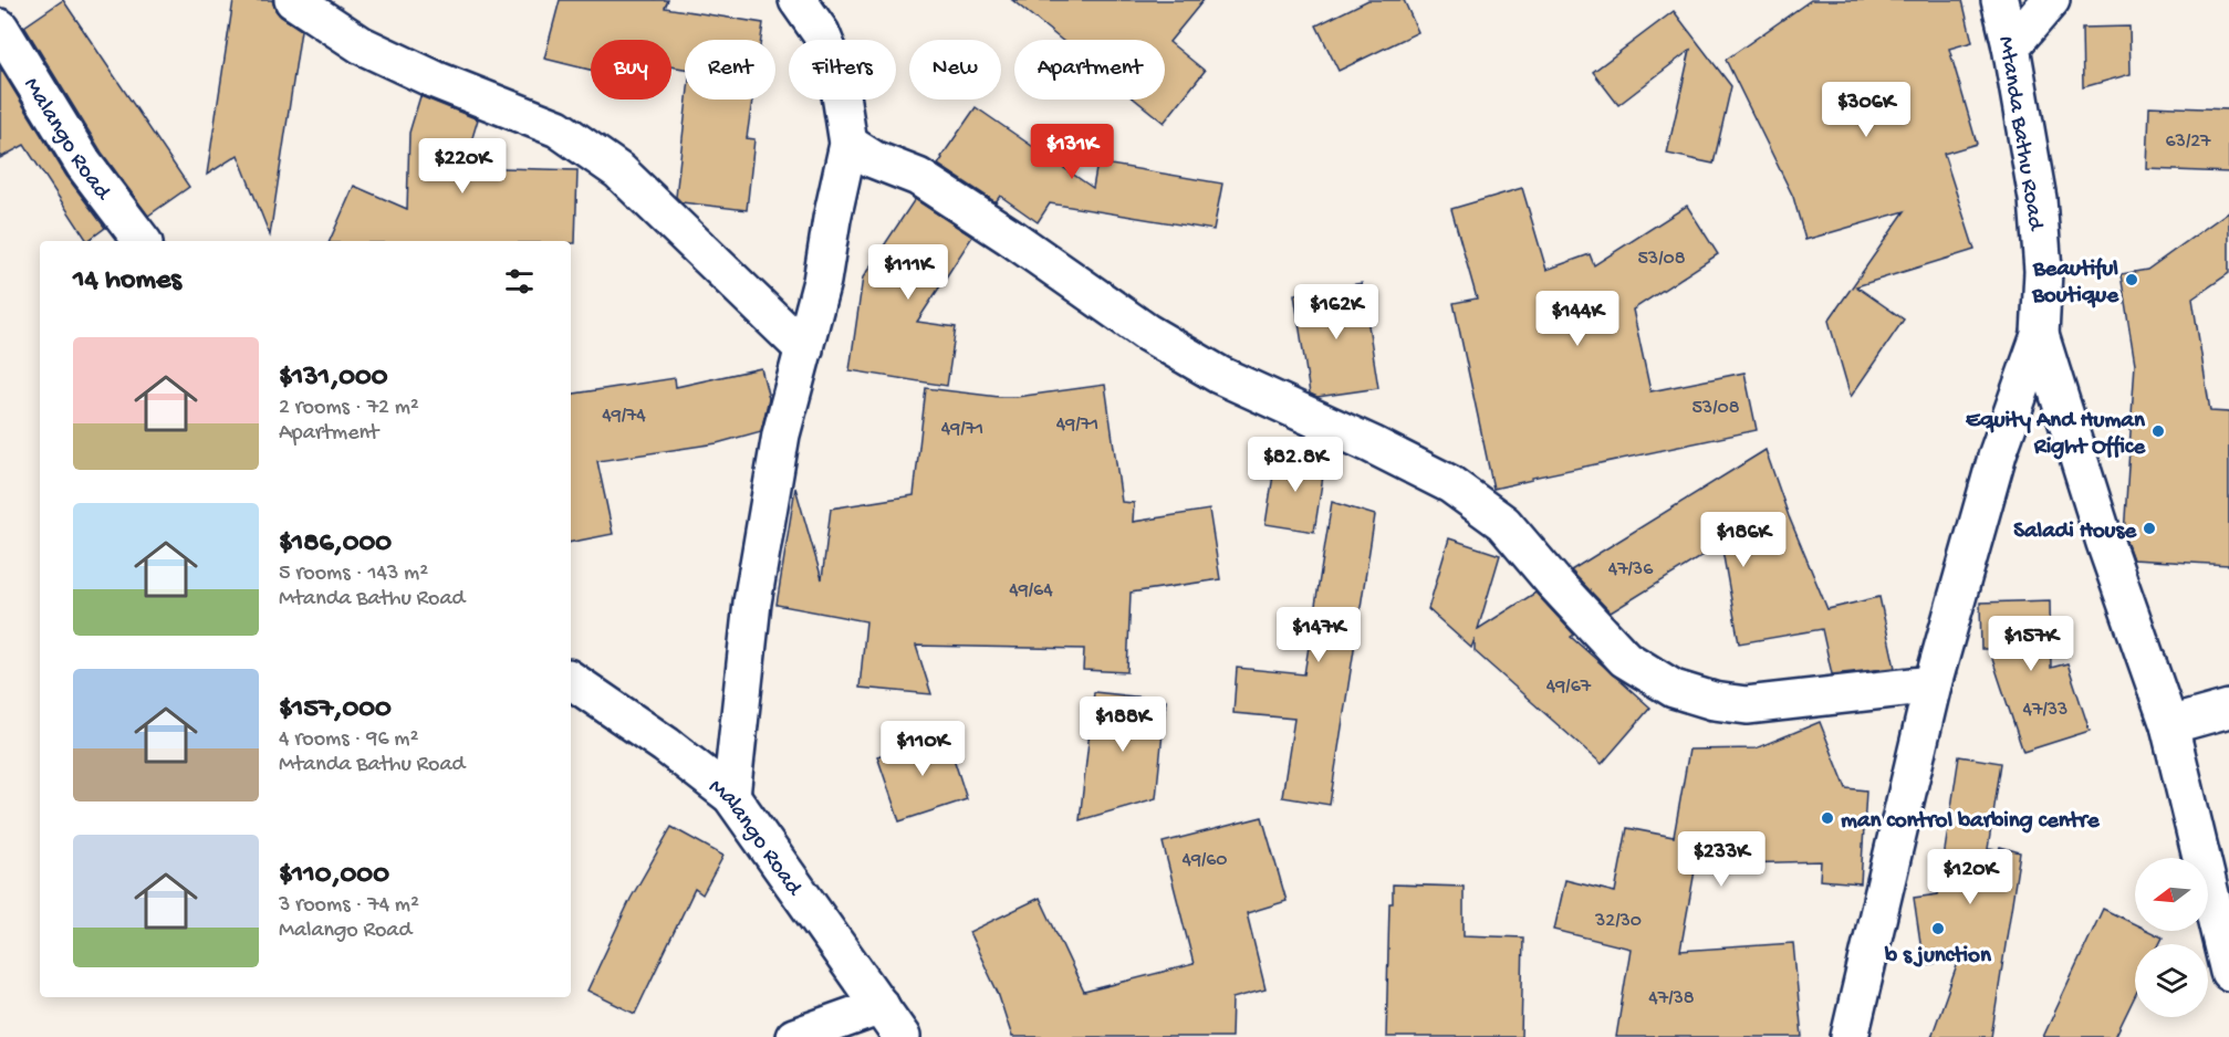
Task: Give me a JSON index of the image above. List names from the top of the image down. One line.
{"streets":{"street":["Mtanda Bathu Road","Malango Road"]},"places":["Beautiful Boutique","Equity And Human Right Office","Saladi House","man control barbing centre","b s junction"],"house_numbers":["63/27","53/08","53/08","49/74","49/71","49/71","47/36","49/64","49/67","47/33","49/60","32/30","47/38"],"north":"left","page":{"chip":["Buy","Rent","Filters","New","Apartment"],"price":["$306K","$131K","$220K","$111K","$162K","$144K","$82.8K","$186K","$147K","$157K","$188K","$110K","$233K","$120K"],"heading":"14 homes","list":[{"name":"$131,000","note":"2 rooms · 72 m² · Apartment"},{"name":"$186,000","note":"5 rooms · 143 m² · Mtanda Bathu Road"},{"name":"$157,000","note":"4 rooms · 96 m² · Mtanda Bathu Road"},{"name":"$110,000","note":"3 rooms · 74 m² · Malango Road"}]}}
